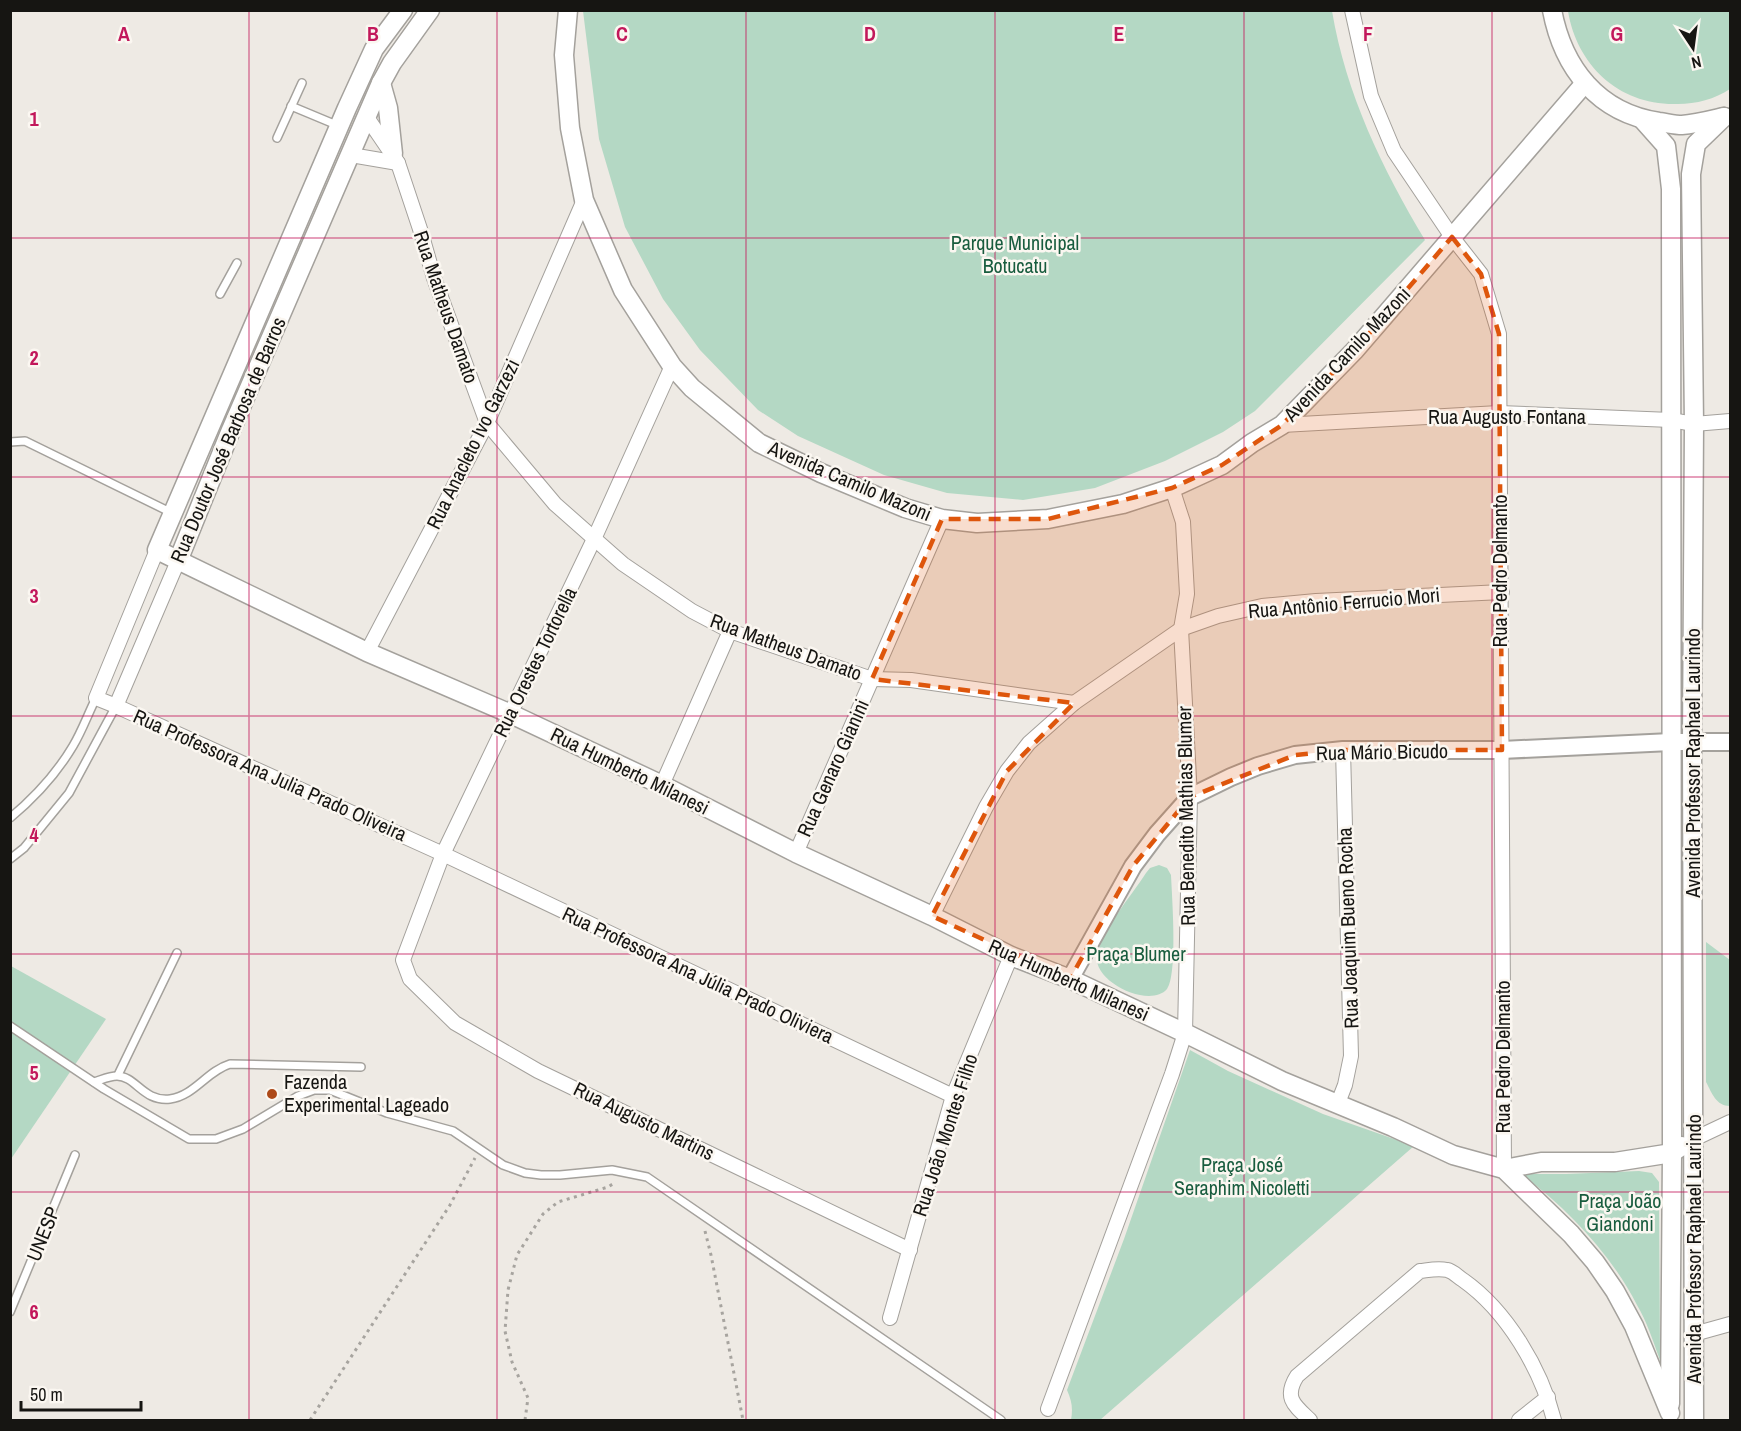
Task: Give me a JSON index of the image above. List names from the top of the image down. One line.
{"streets":{"main road":["Avenida Camilo Mazoni","Rua Doutor José Barbosa de Barros","Avenida Professor Raphael Laurindo","Rua Humberto Milanesi"],"street":["Rua Matheus Damato","Rua Augusto Fontana","Rua Anacleto Ivo Garzezi","Rua Pedro Delmanto","Rua Antônio Ferrucio Mori","Rua Orestes Tortorella","Rua Mário Bicudo","Rua Genaro Gianini","Rua Professora Ana Julia Prado Oliveira","Rua Benedito Mathias Blumer","Rua Joaquim Bueno Rocha","Rua Professora Ana Júlia Prado Oliviera","Rua Augusto Martins","Rua João Montes Filho"],"lane":["UNESP"]},"crossings":[["Rua Matheus Damato","Rua Doutor José Barbosa de Barros"],["Rua Matheus Damato","Rua Anacleto Ivo Garzezi"],["Rua Matheus Damato","Rua Antônio Ferrucio Mori"],["Rua Matheus Damato","Rua Orestes Tortorella"],["Rua Matheus Damato","Rua Genaro Gianini"],["Avenida Camilo Mazoni","Rua Augusto Fontana"],["Avenida Camilo Mazoni","Rua Anacleto Ivo Garzezi"],["Avenida Camilo Mazoni","Rua Pedro Delmanto"],["Avenida Camilo Mazoni","Rua Orestes Tortorella"],["Avenida Camilo Mazoni","Rua Genaro Gianini"],["Avenida Camilo Mazoni","Rua Benedito Mathias Blumer"],["Rua Augusto Fontana","Rua Pedro Delmanto"],["Rua Augusto Fontana","Avenida Professor Raphael Laurindo"],["Rua Doutor José Barbosa de Barros","Rua Humberto Milanesi"],["Rua Doutor José Barbosa de Barros","Rua Professora Ana Julia Prado Oliveira"],["Rua Anacleto Ivo Garzezi","Rua Humberto Milanesi"],["Rua Pedro Delmanto","Rua Antônio Ferrucio Mori"],["Rua Pedro Delmanto","Rua Mário Bicudo"],["Rua Pedro Delmanto","Rua Humberto Milanesi"],["Rua Antônio Ferrucio Mori","Rua Humberto Milanesi"],["Rua Antônio Ferrucio Mori","Rua Benedito Mathias Blumer"],["Rua Orestes Tortorella","Rua Humberto Milanesi"],["Rua Orestes Tortorella","Rua Professora Ana Julia Prado Oliveira"],["Rua Orestes Tortorella","Rua Professora Ana Júlia Prado Oliviera"],["Rua Orestes Tortorella","Rua Augusto Martins"],["Rua Mário Bicudo","Avenida Professor Raphael Laurindo"],["Rua Mário Bicudo","Rua Humberto Milanesi"],["Rua Mário Bicudo","Rua Benedito Mathias Blumer"],["Rua Mário Bicudo","Rua Joaquim Bueno Rocha"],["Avenida Professor Raphael Laurindo","Rua Humberto Milanesi"],["Rua Genaro Gianini","Rua Humberto Milanesi"],["Rua Humberto Milanesi","Rua Benedito Mathias Blumer"],["Rua Humberto Milanesi","Rua Joaquim Bueno Rocha"],["Rua Humberto Milanesi","Rua João Montes Filho"],["Rua Professora Ana Julia Prado Oliveira","Rua Professora Ana Júlia Prado Oliviera"],["Rua Professora Ana Júlia Prado Oliviera","Rua João Montes Filho"],["Rua Augusto Martins","Rua João Montes Filho"]],"parks":["Parque Municipal Botucatu","Praça Blumer","Praça José Seraphim Nicoletti","Praça João Giandoni"],"places":["Fazenda Experimental Lageado"],"scale_bar":"50 m","north":"bottom","grid":{"columns":["A","B","C","D","E","F","G"],"rows":["1","2","3","4","5","6"]}}
